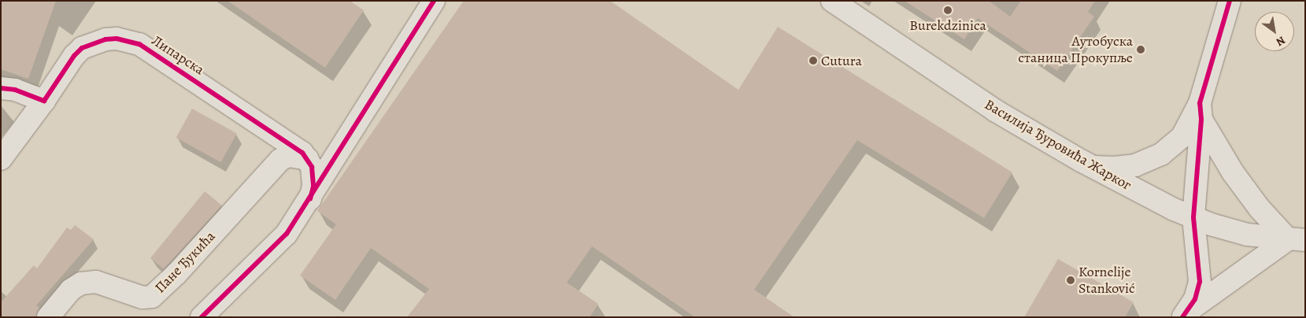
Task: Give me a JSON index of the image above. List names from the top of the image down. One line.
{"streets":{"street":["Липарска","Василија Ђуровића Жарког","Пане Ђукића"]},"crossings":[["Липарска","Пане Ђукића"]],"places":["Burekdzinica","Аутобуска станица Прокупље","Cutura","Kornelije Stanković"],"north":"bottom right"}
